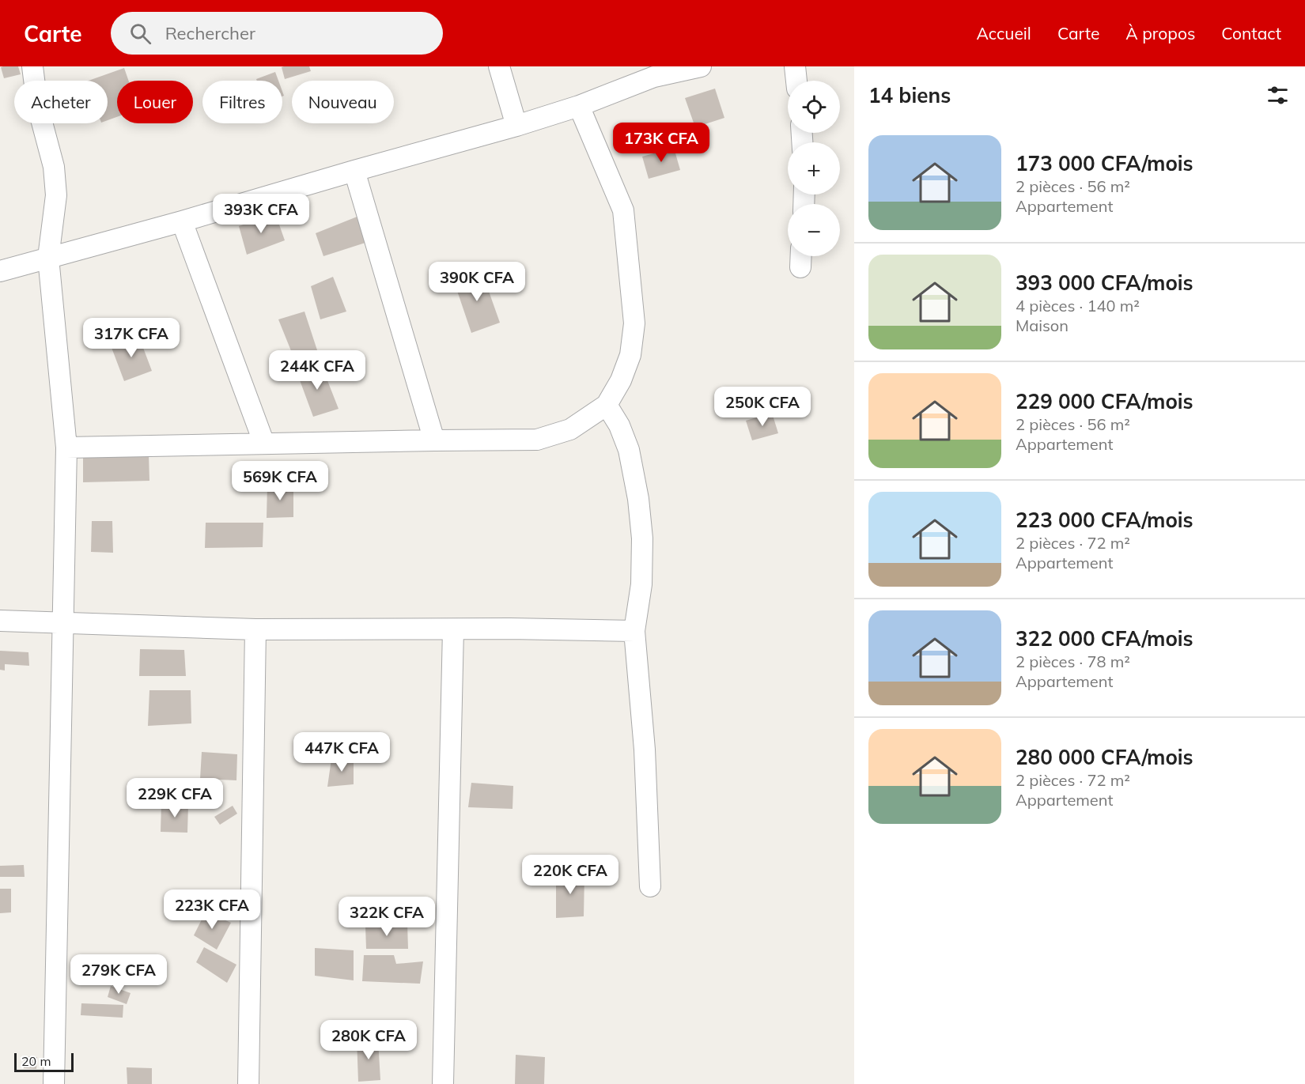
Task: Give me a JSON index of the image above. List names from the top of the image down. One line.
{"scale_bar":"20 m","page":{"header":"Carte","search":"Rechercher","nav":["Accueil","Carte","À propos","Contact"],"heading":"14 biens","map_buttons":["+","−"],"chip":["Acheter","Louer","Filtres","Nouveau"],"price":["173K CFA","393K CFA","390K CFA","317K CFA","244K CFA","250K CFA","569K CFA","447K CFA","229K CFA","220K CFA","223K CFA","322K CFA","279K CFA","280K CFA"],"list":[{"name":"173 000 CFA/mois","note":"2 pièces · 56 m² · Appartement"},{"name":"393 000 CFA/mois","note":"4 pièces · 140 m² · Maison"},{"name":"229 000 CFA/mois","note":"2 pièces · 56 m² · Appartement"},{"name":"223 000 CFA/mois","note":"2 pièces · 72 m² · Appartement"},{"name":"322 000 CFA/mois","note":"2 pièces · 78 m² · Appartement"},{"name":"280 000 CFA/mois","note":"2 pièces · 72 m² · Appartement"}],"scale":"20 m"}}
